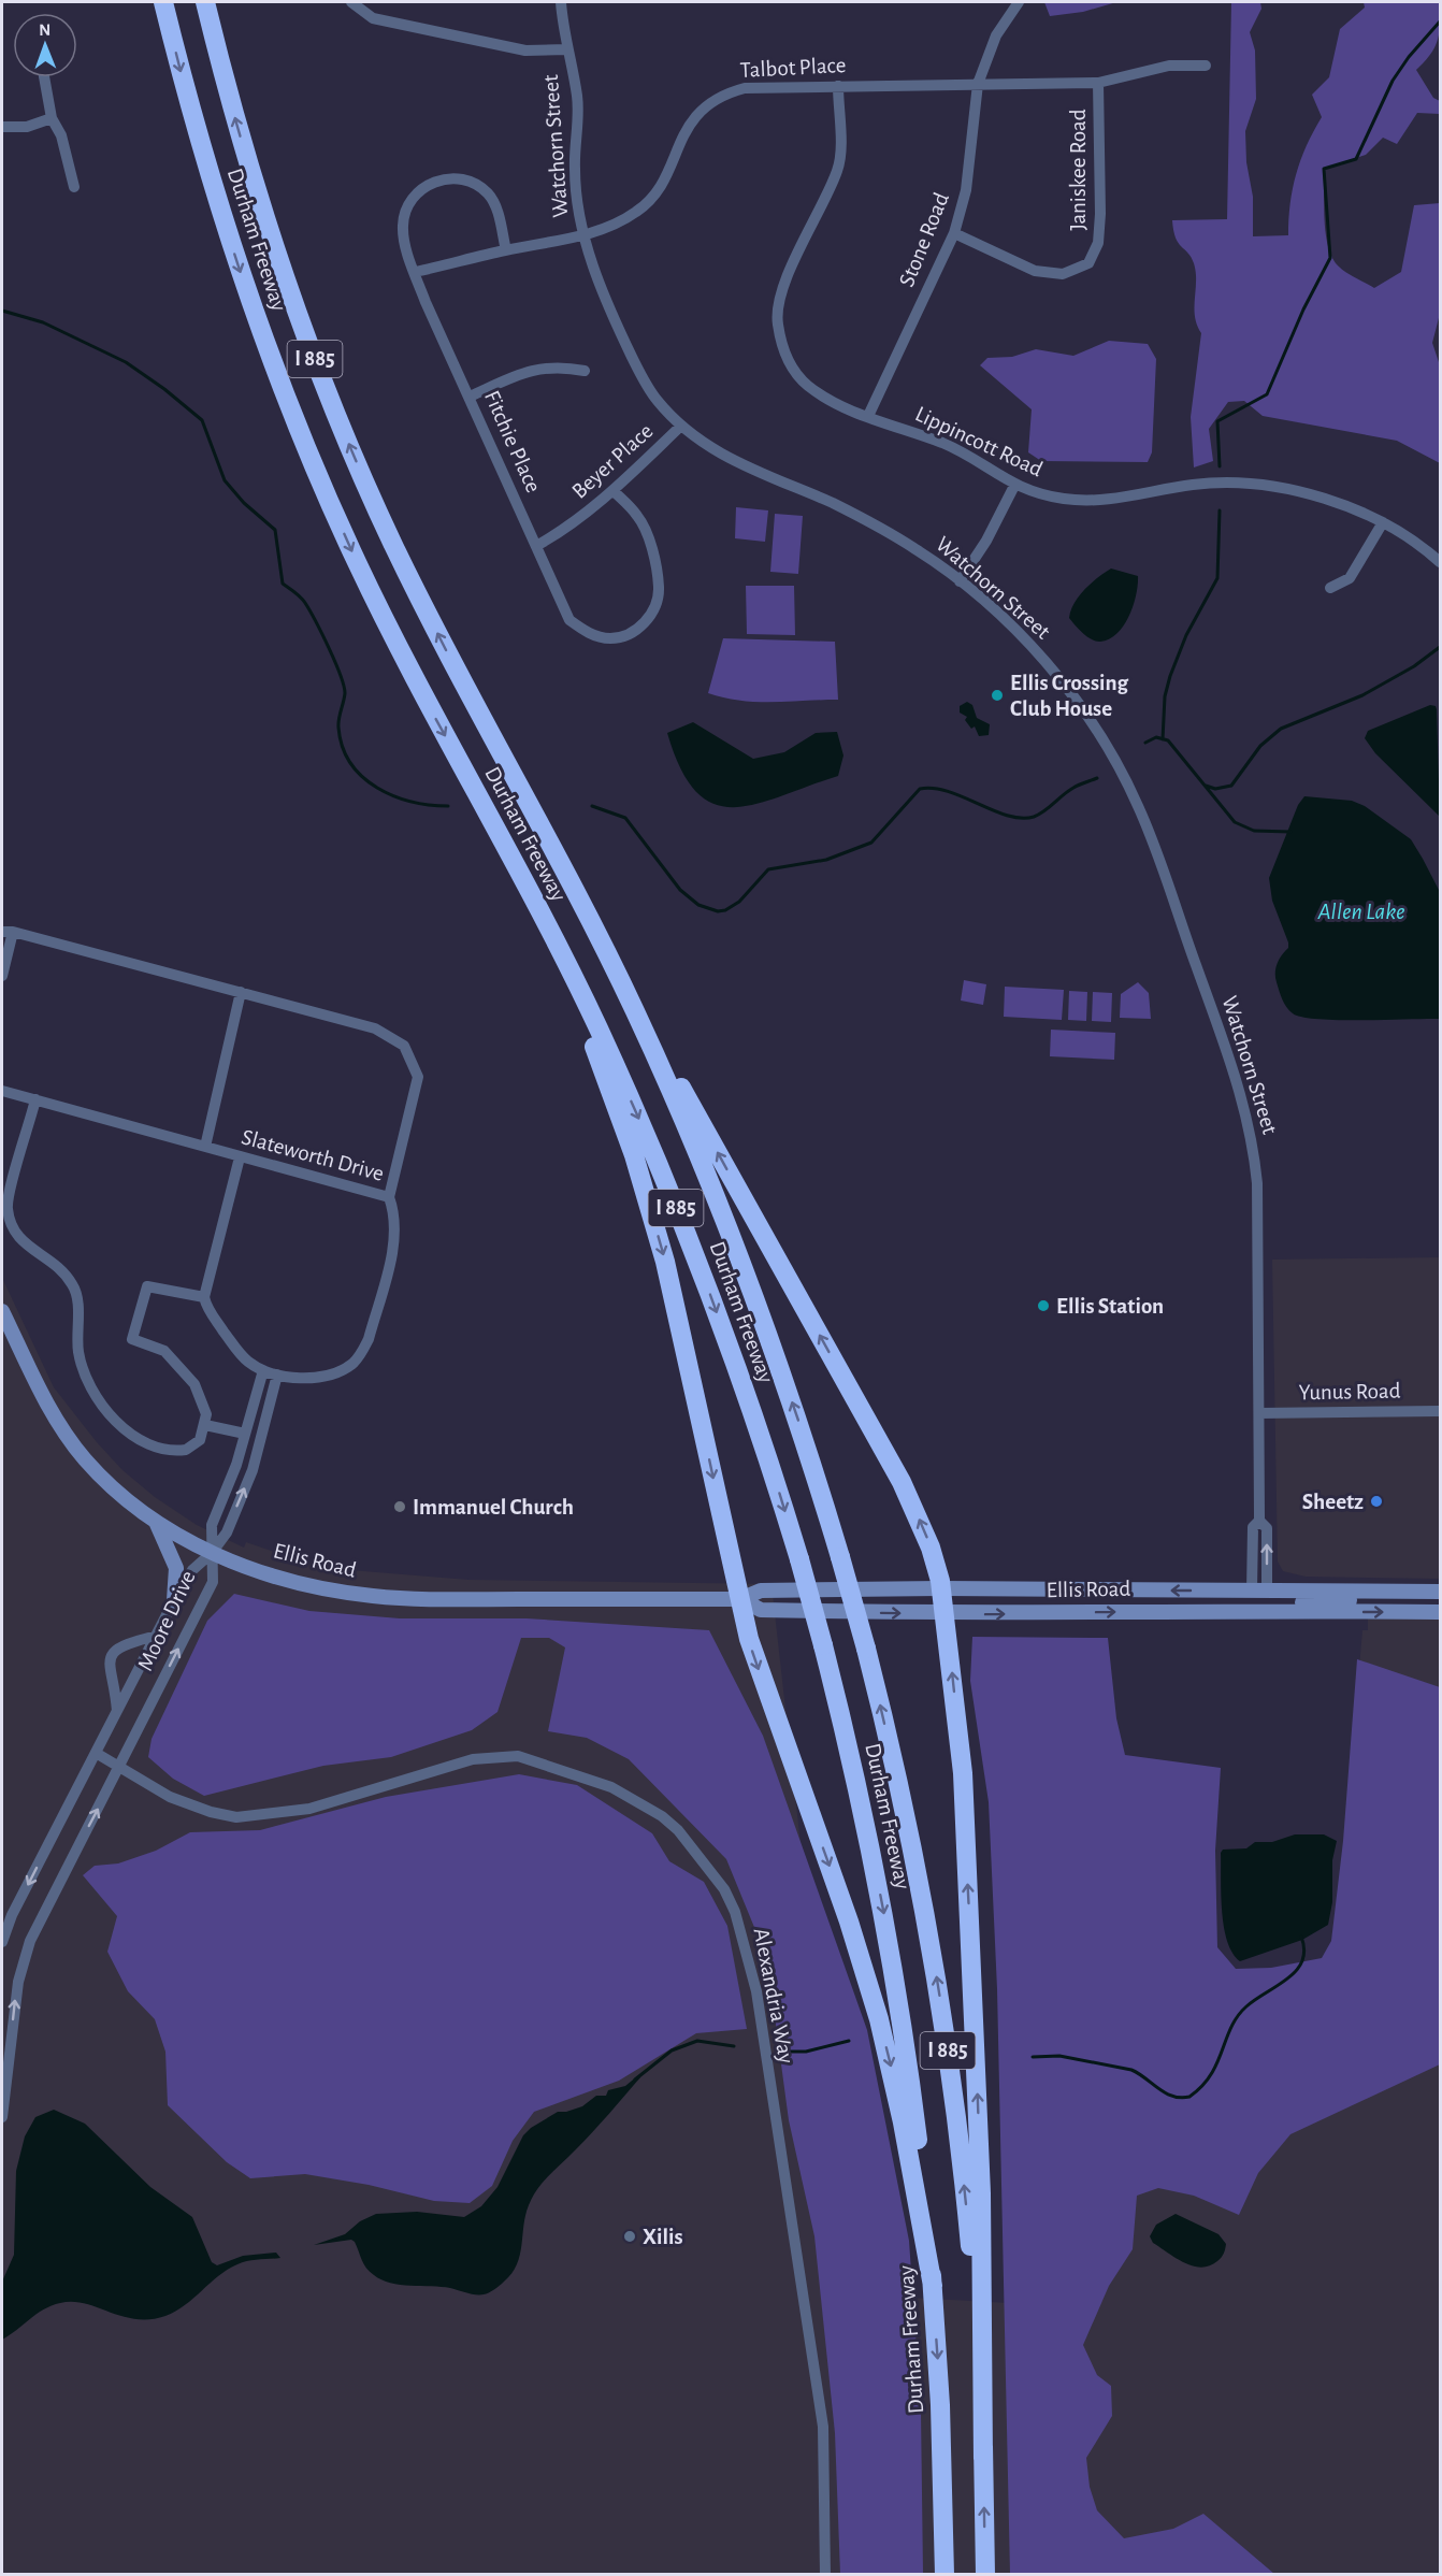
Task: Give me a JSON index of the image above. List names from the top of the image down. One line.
{"streets":{"highway":["Durham Freeway","I 885"],"main road":["Ellis Road"],"street":["Talbot Place","Watchorn Street","Janiskee Road","Stone Road","Fitchie Place","Lippincott Road","Beyer Place","Slateworth Drive","Yunus Road","Moore Drive","Alexandria Way"]},"crossings":[["Talbot Place","Watchorn Street"],["Talbot Place","Janiskee Road"],["Talbot Place","Stone Road"],["Talbot Place","Fitchie Place"],["Talbot Place","Lippincott Road"],["Watchorn Street","Beyer Place"],["Watchorn Street","Yunus Road"],["Watchorn Street","Ellis Road"],["Janiskee Road","Stone Road"],["Stone Road","Lippincott Road"],["Fitchie Place","Beyer Place"],["Ellis Road","Moore Drive"],["Moore Drive","Alexandria Way"]],"water":["Allen Lake"],"places":["Ellis Crossing Club House","Ellis Station","Sheetz","Immanuel Church","Xilis"],"north":"top"}
